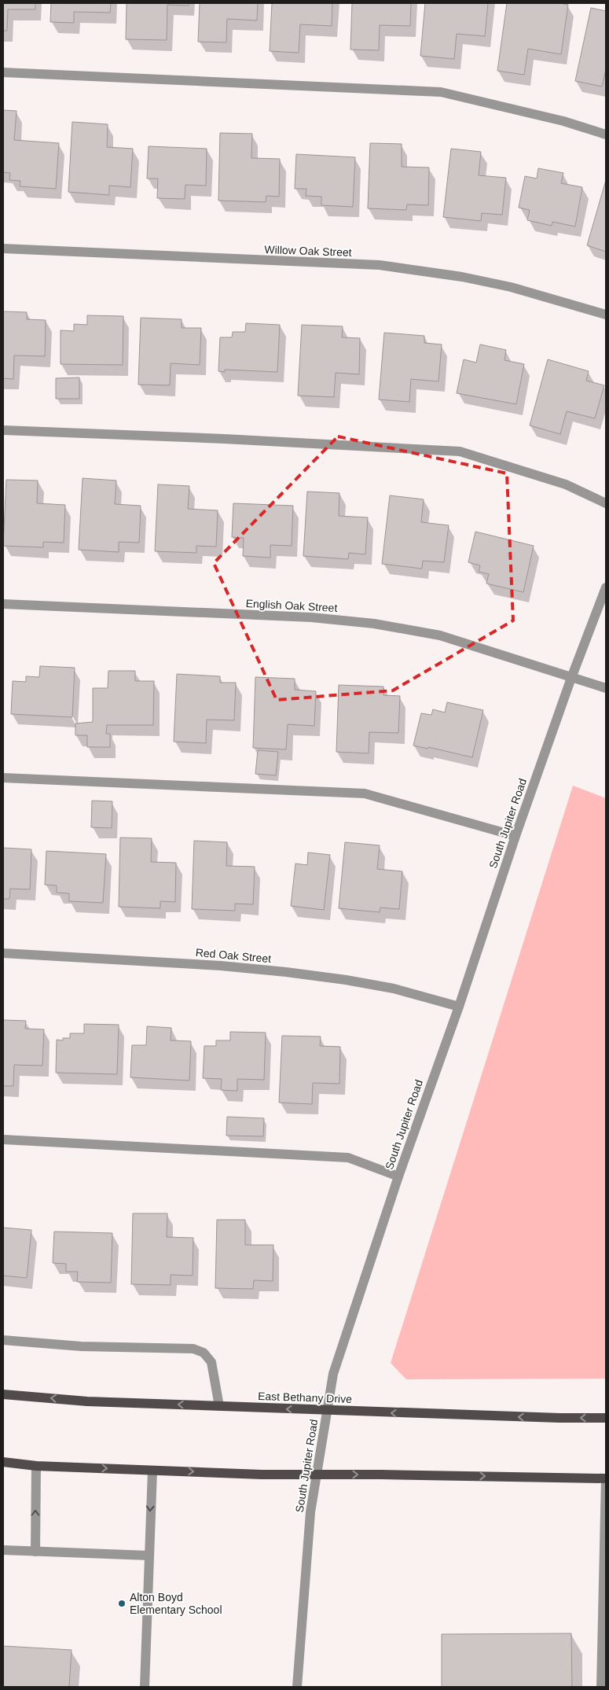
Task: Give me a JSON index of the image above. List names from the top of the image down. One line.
{"streets":{"main road":["East Bethany Drive"],"street":["Willow Oak Street","English Oak Street","South Jupiter Road","Red Oak Street"]},"crossings":[["English Oak Street","South Jupiter Road"],["South Jupiter Road","Red Oak Street"],["South Jupiter Road","East Bethany Drive"]],"places":["Alton Boyd Elementary School"]}
